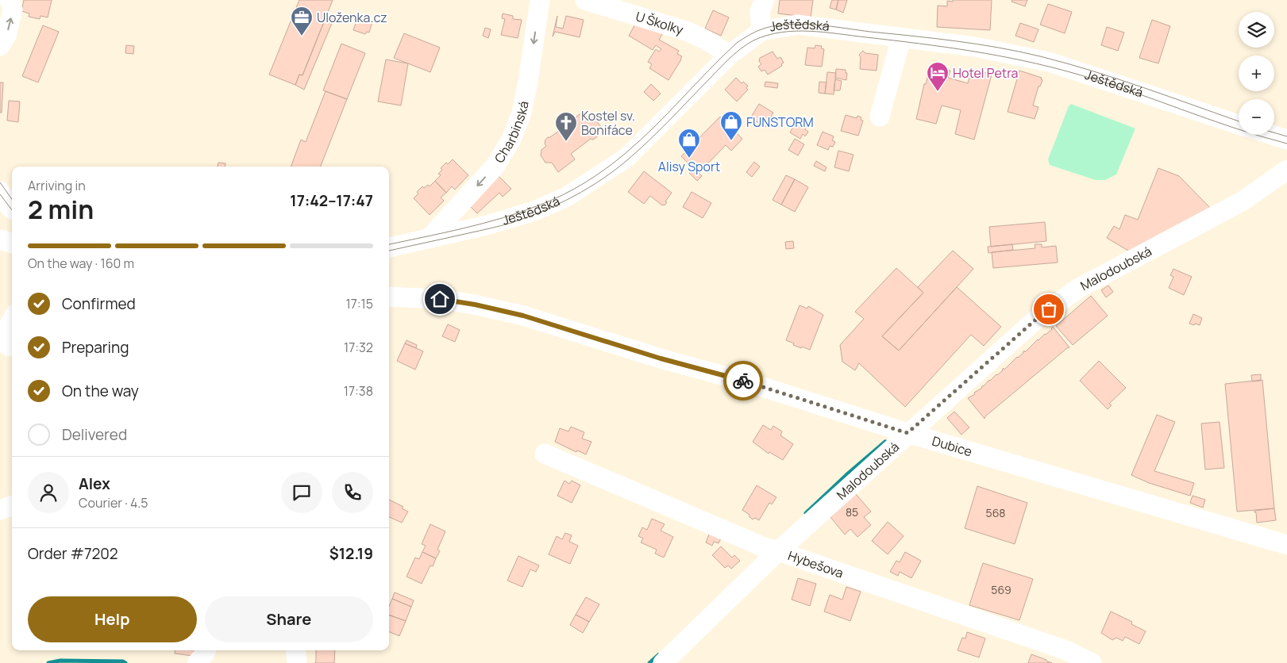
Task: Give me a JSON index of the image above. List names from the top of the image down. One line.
{"streets":{"street":["U Školky","Ještědská","Charbinská","Malodoubská","Dubice","Hybešova"]},"crossings":[["U Školky","Ještědská"],["Ještědská","Charbinská"],["Malodoubská","Dubice"],["Malodoubská","Hybešova"]],"one_way":["Charbinská"],"places":{"office":["Uloženka.cz"],"hotel":["Hotel Petra"],"shop":["FUNSTORM","Alisy Sport"],"church":["Kostel sv. Bonifáce"]},"house_numbers":["85","568","569"],"page":{"map_buttons":["+","−"],"heading":["2 min","Arriving in","17:42–17:47"],"panel":["Alex","Courier · 4.5","Order #7202","$12.19"],"bar":"On the way · 160 m","list":[["Confirmed","17:15"],["Preparing","17:32"],["On the way","17:38"],"Delivered"],"buttons":["Help","Share"]}}
